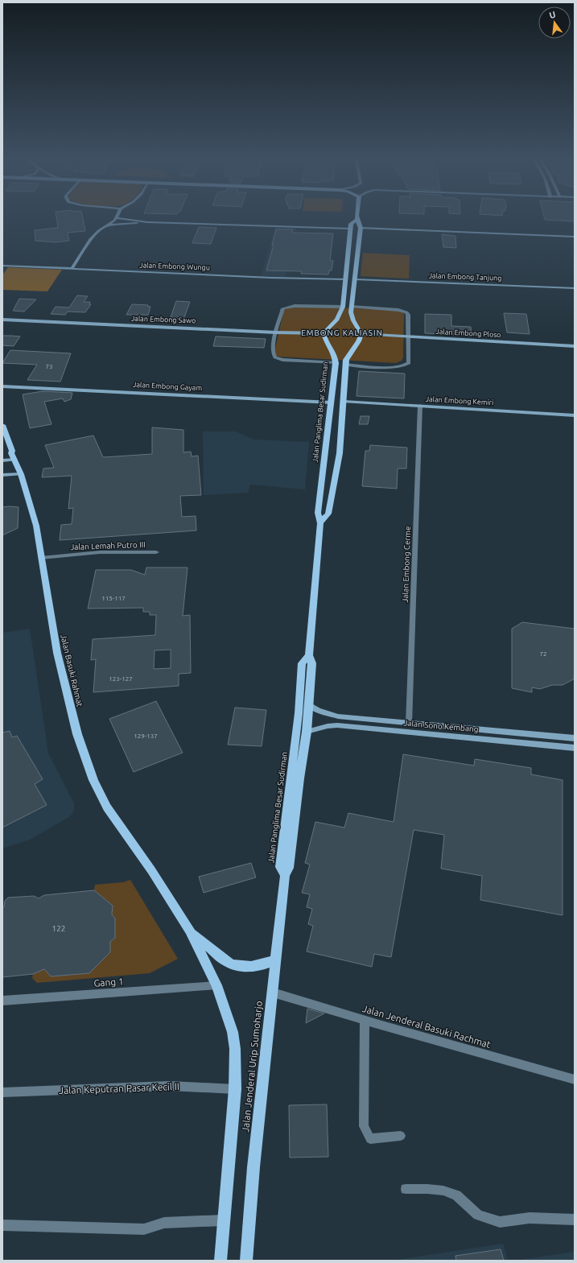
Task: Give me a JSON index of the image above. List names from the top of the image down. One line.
{"streets":{"main road":["Jalan Panglima Besar Sudirman","Jalan Basuki Rahmat","Jalan Jenderal Urip Sumoharjo"],"street":["Jalan Embong Wungu","Jalan Embong Tanjung","Jalan Embong Sawo","Jalan Embong Ploso","Jalan Embong Gayam","Jalan Embong Kemiri","Jalan Lemah Putro III","Jalan Embong Cerme","Jalan Sono Kembang","Gang 1","Jalan Jenderal Basuki Rachmat","Jalan Keputran Pasar Kecil II"]},"crossings":[["Jalan Embong Sawo","Jalan Panglima Besar Sudirman"],["Jalan Embong Ploso","Jalan Panglima Besar Sudirman"],["Jalan Embong Gayam","Jalan Panglima Besar Sudirman"],["Jalan Embong Kemiri","Jalan Panglima Besar Sudirman"],["Jalan Embong Kemiri","Jalan Embong Cerme"],["Jalan Panglima Besar Sudirman","Jalan Sono Kembang"],["Jalan Panglima Besar Sudirman","Jalan Jenderal Urip Sumoharjo"],["Jalan Lemah Putro III","Jalan Basuki Rahmat"],["Jalan Embong Cerme","Jalan Sono Kembang"],["Jalan Basuki Rahmat","Jalan Jenderal Urip Sumoharjo"],["Gang 1","Jalan Jenderal Urip Sumoharjo"],["Jalan Jenderal Basuki Rachmat","Jalan Jenderal Urip Sumoharjo"],["Jalan Jenderal Urip Sumoharjo","Jalan Keputran Pasar Kecil II"]],"districts":["EMBONG KALIASIN"],"house_numbers":["73","115-117","72","123-127","129-137","122"],"north":"top"}
